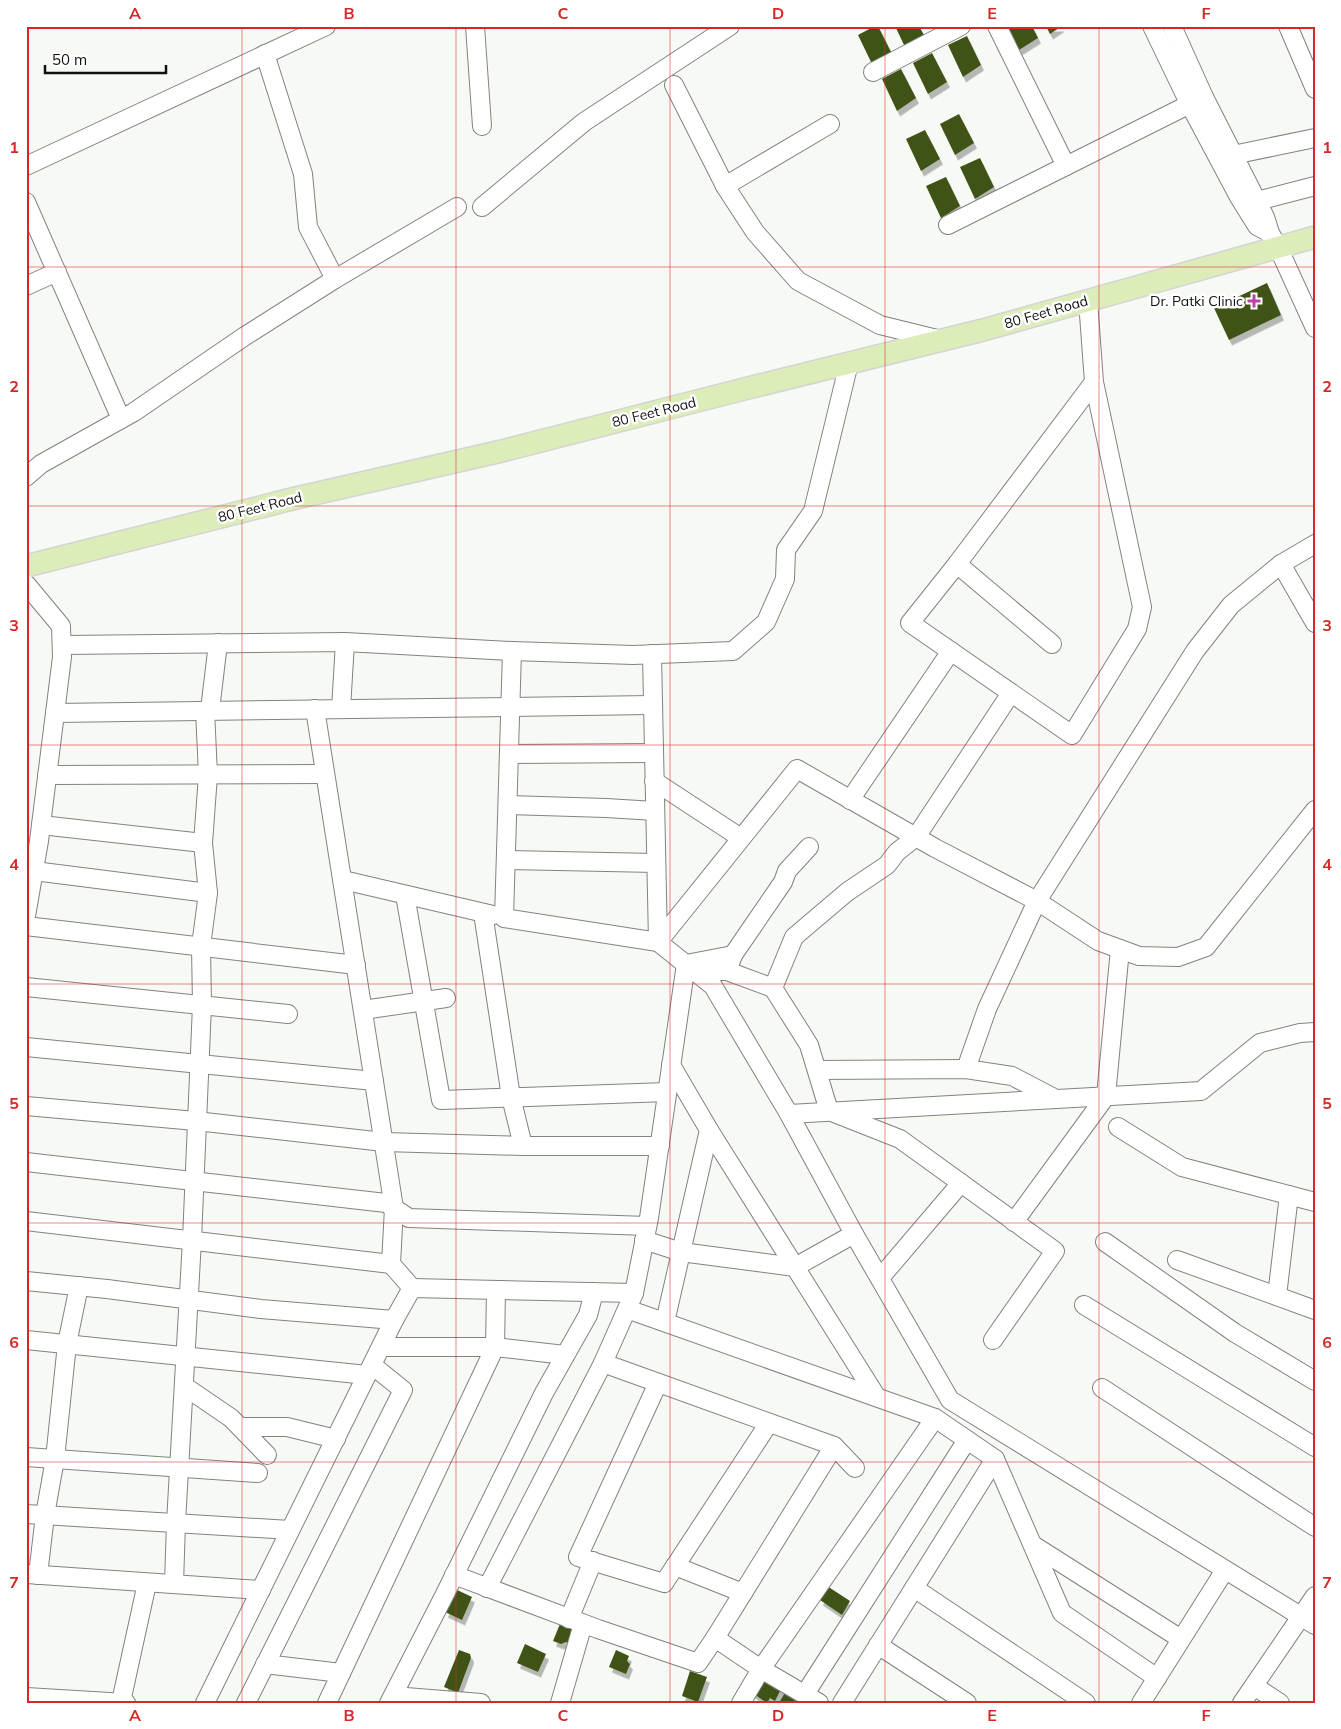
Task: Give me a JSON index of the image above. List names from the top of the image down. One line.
{"streets":{"main road":["80 Feet Road"]},"places":{"health":["Dr. Patki Clinic"]},"scale_bar":"50 m","grid":{"columns":["A","B","C","D","E","F"],"rows":["1","2","3","4","5","6","7"]}}
